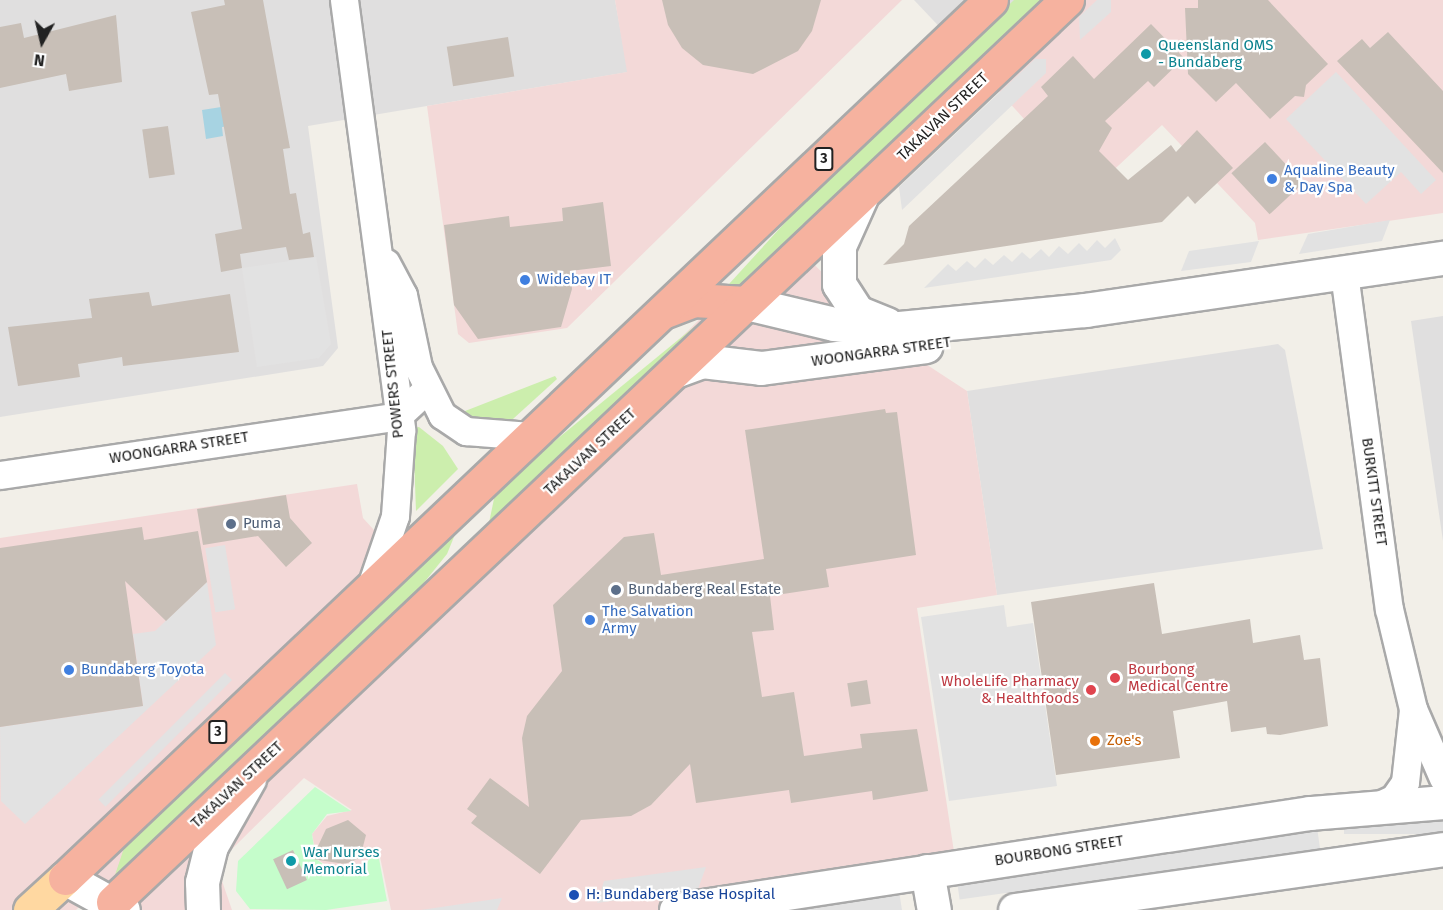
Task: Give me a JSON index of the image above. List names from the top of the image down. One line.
{"streets":{"highway":["TAKALVAN STREET","3"],"street":["WOONGARRA STREET","POWERS STREET","BURKITT STREET","BOURBONG STREET"]},"crossings":[["TAKALVAN STREET","WOONGARRA STREET"],["3","POWERS STREET"],["WOONGARRA STREET","POWERS STREET"],["WOONGARRA STREET","BURKITT STREET"],["BURKITT STREET","BOURBONG STREET"]],"places":["Queensland OMS - Bundaberg","Aqualine Beauty & Day Spa","Widebay IT","Puma","Bundaberg Real Estate","The Salvation Army","Bundaberg Toyota","Bourbong Medical Centre","WholeLife Pharmacy & Healthfoods","Zoe's","War Nurses Memorial","H: Bundaberg Base Hospital"],"north":"bottom"}
